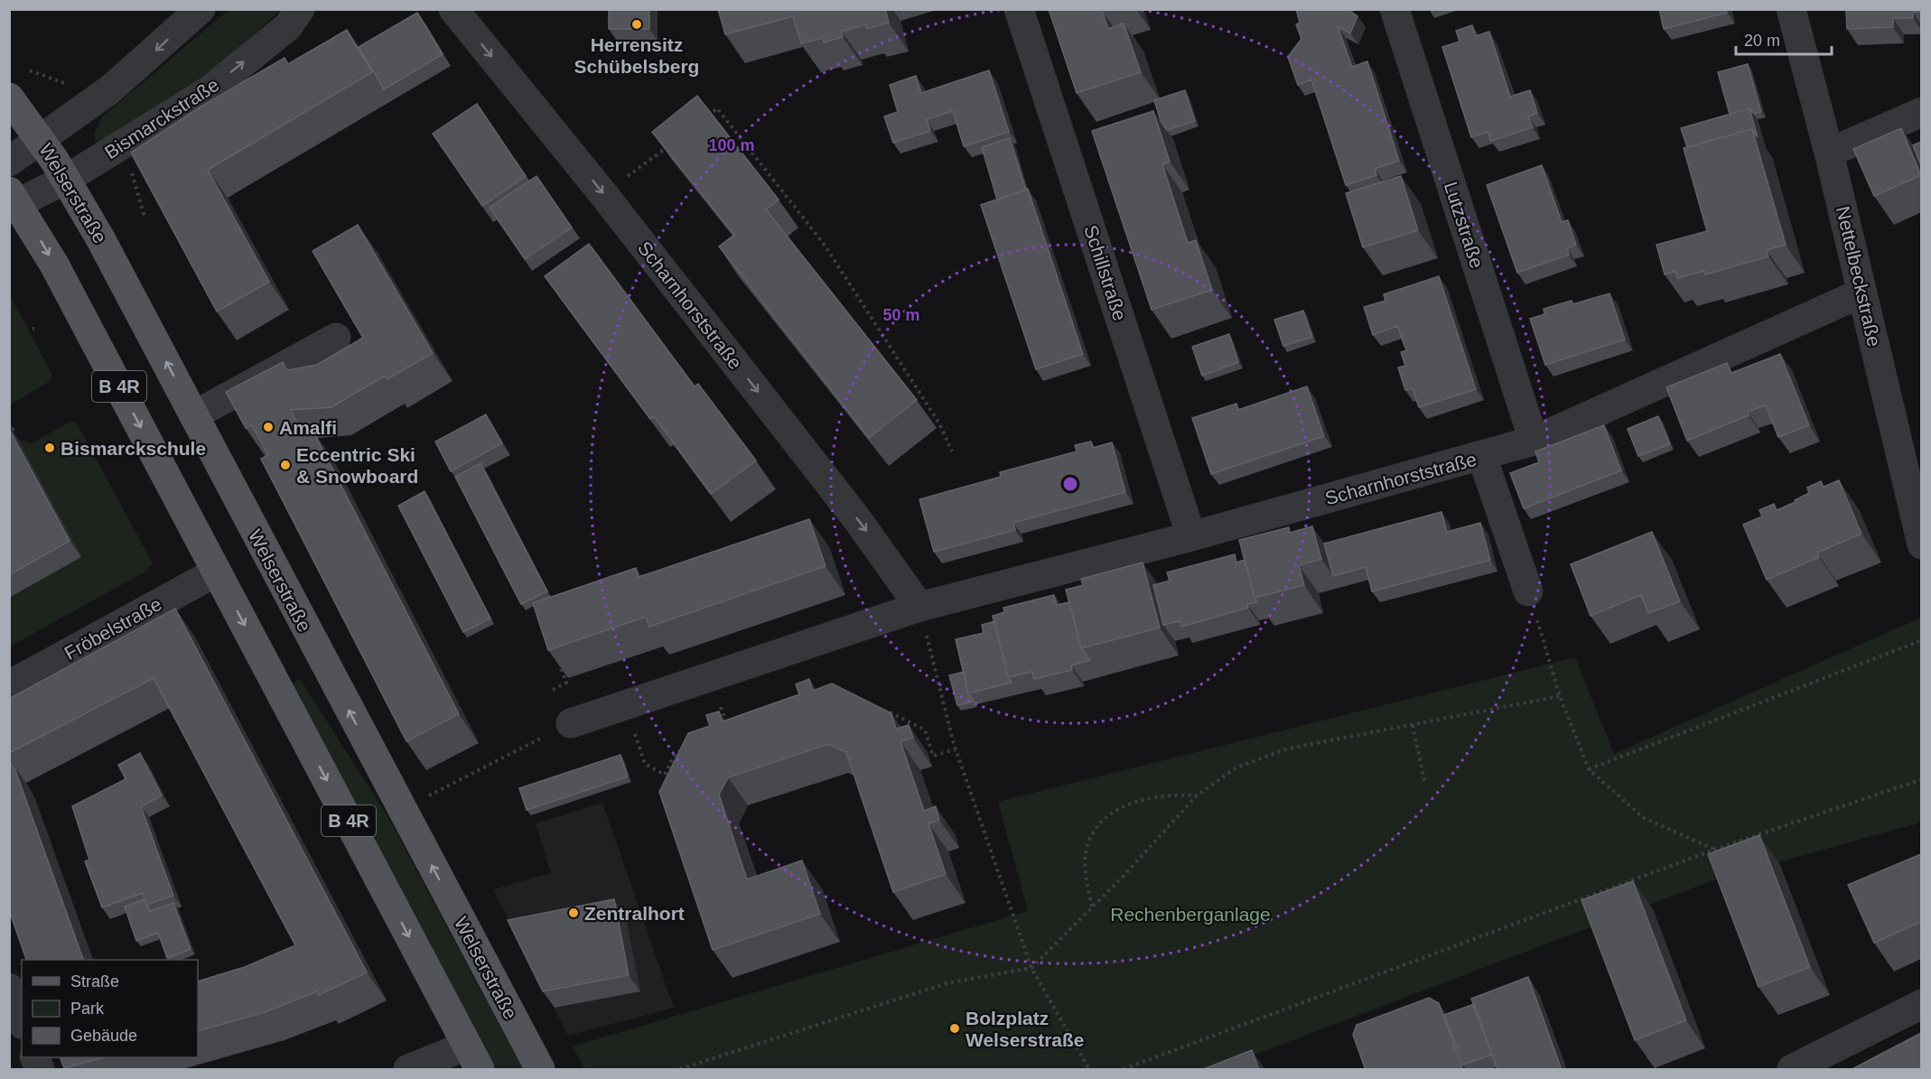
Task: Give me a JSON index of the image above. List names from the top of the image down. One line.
{"streets":{"main road":["Welserstraße","B 4R"],"street":["Bismarckstraße","Lutzstraße","Schillstraße","Nettelbeckstraße","Scharnhorststraße","Fröbelstraße"]},"crossings":[["Bismarckstraße","Welserstraße"],["Bismarckstraße","B 4R"],["Lutzstraße","Scharnhorststraße"],["Schillstraße","Scharnhorststraße"],["Nettelbeckstraße","Scharnhorststraße"],["B 4R","Fröbelstraße"]],"one_way":["Scharnhorststraße"],"parks":["Rechenberganlage"],"places":["Herrensitz Schübelsberg","Amalfi","Bismarckschule","Eccentric Ski & Snowboard","Zentralhort","Bolzplatz Welserstraße"],"legend":["Straße","Park","Gebäude"],"scale_bar":"20 m","rings":["100 m","50 m"]}
